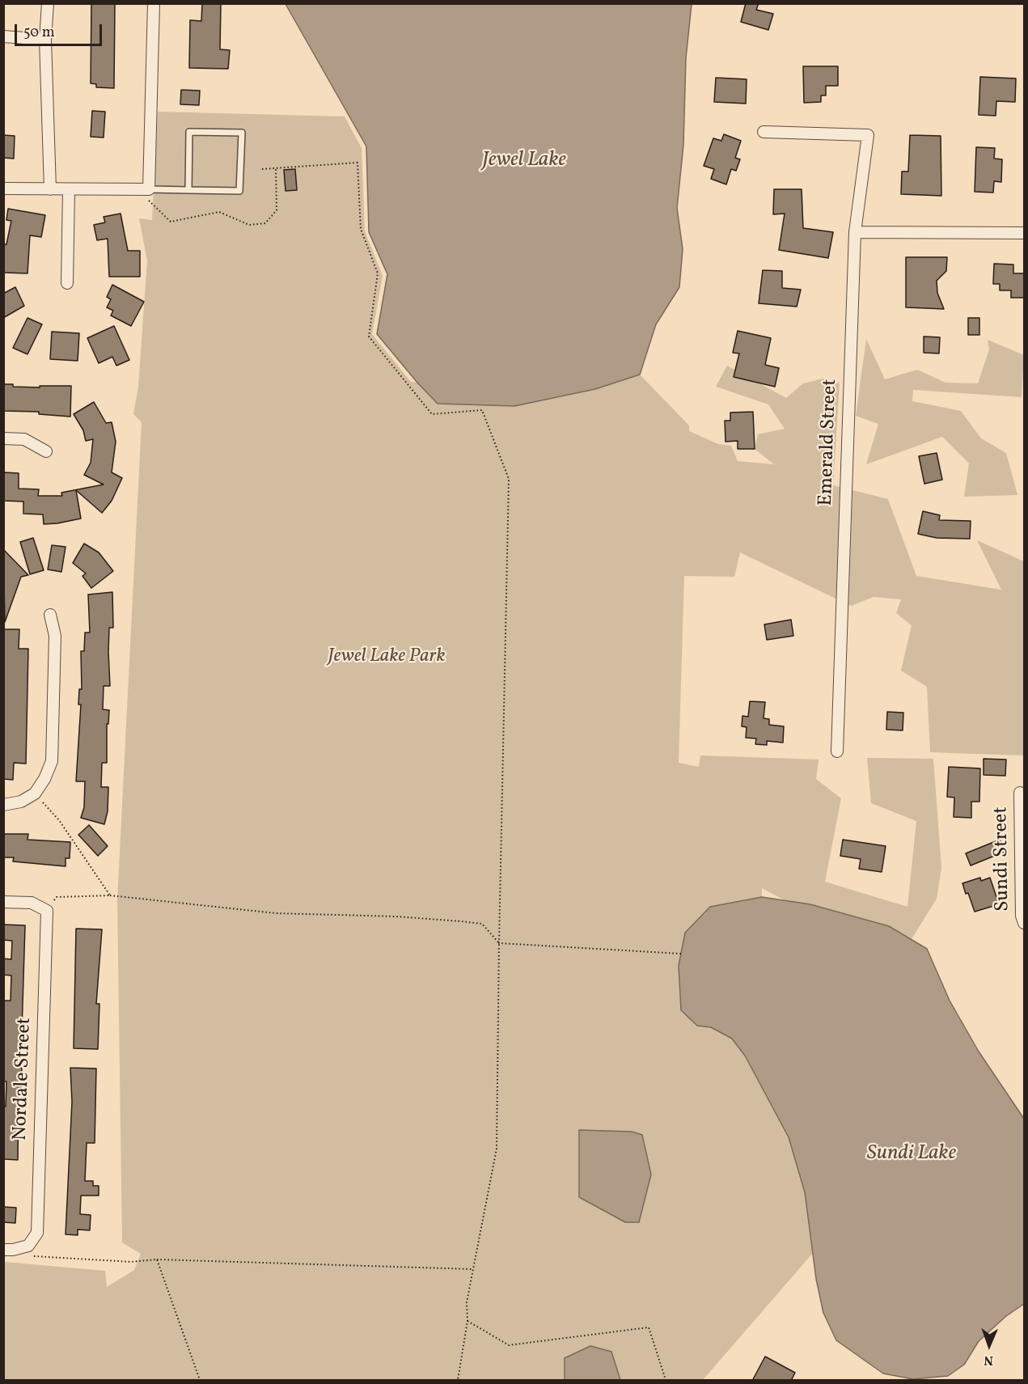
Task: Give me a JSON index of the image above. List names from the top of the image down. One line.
{"streets":{"street":["Emerald Street","Sundi Street","Nordale Street"]},"water":["Jewel Lake","Sundi Lake"],"parks":["Jewel Lake Park"],"scale_bar":"50 m","north":"bottom"}
